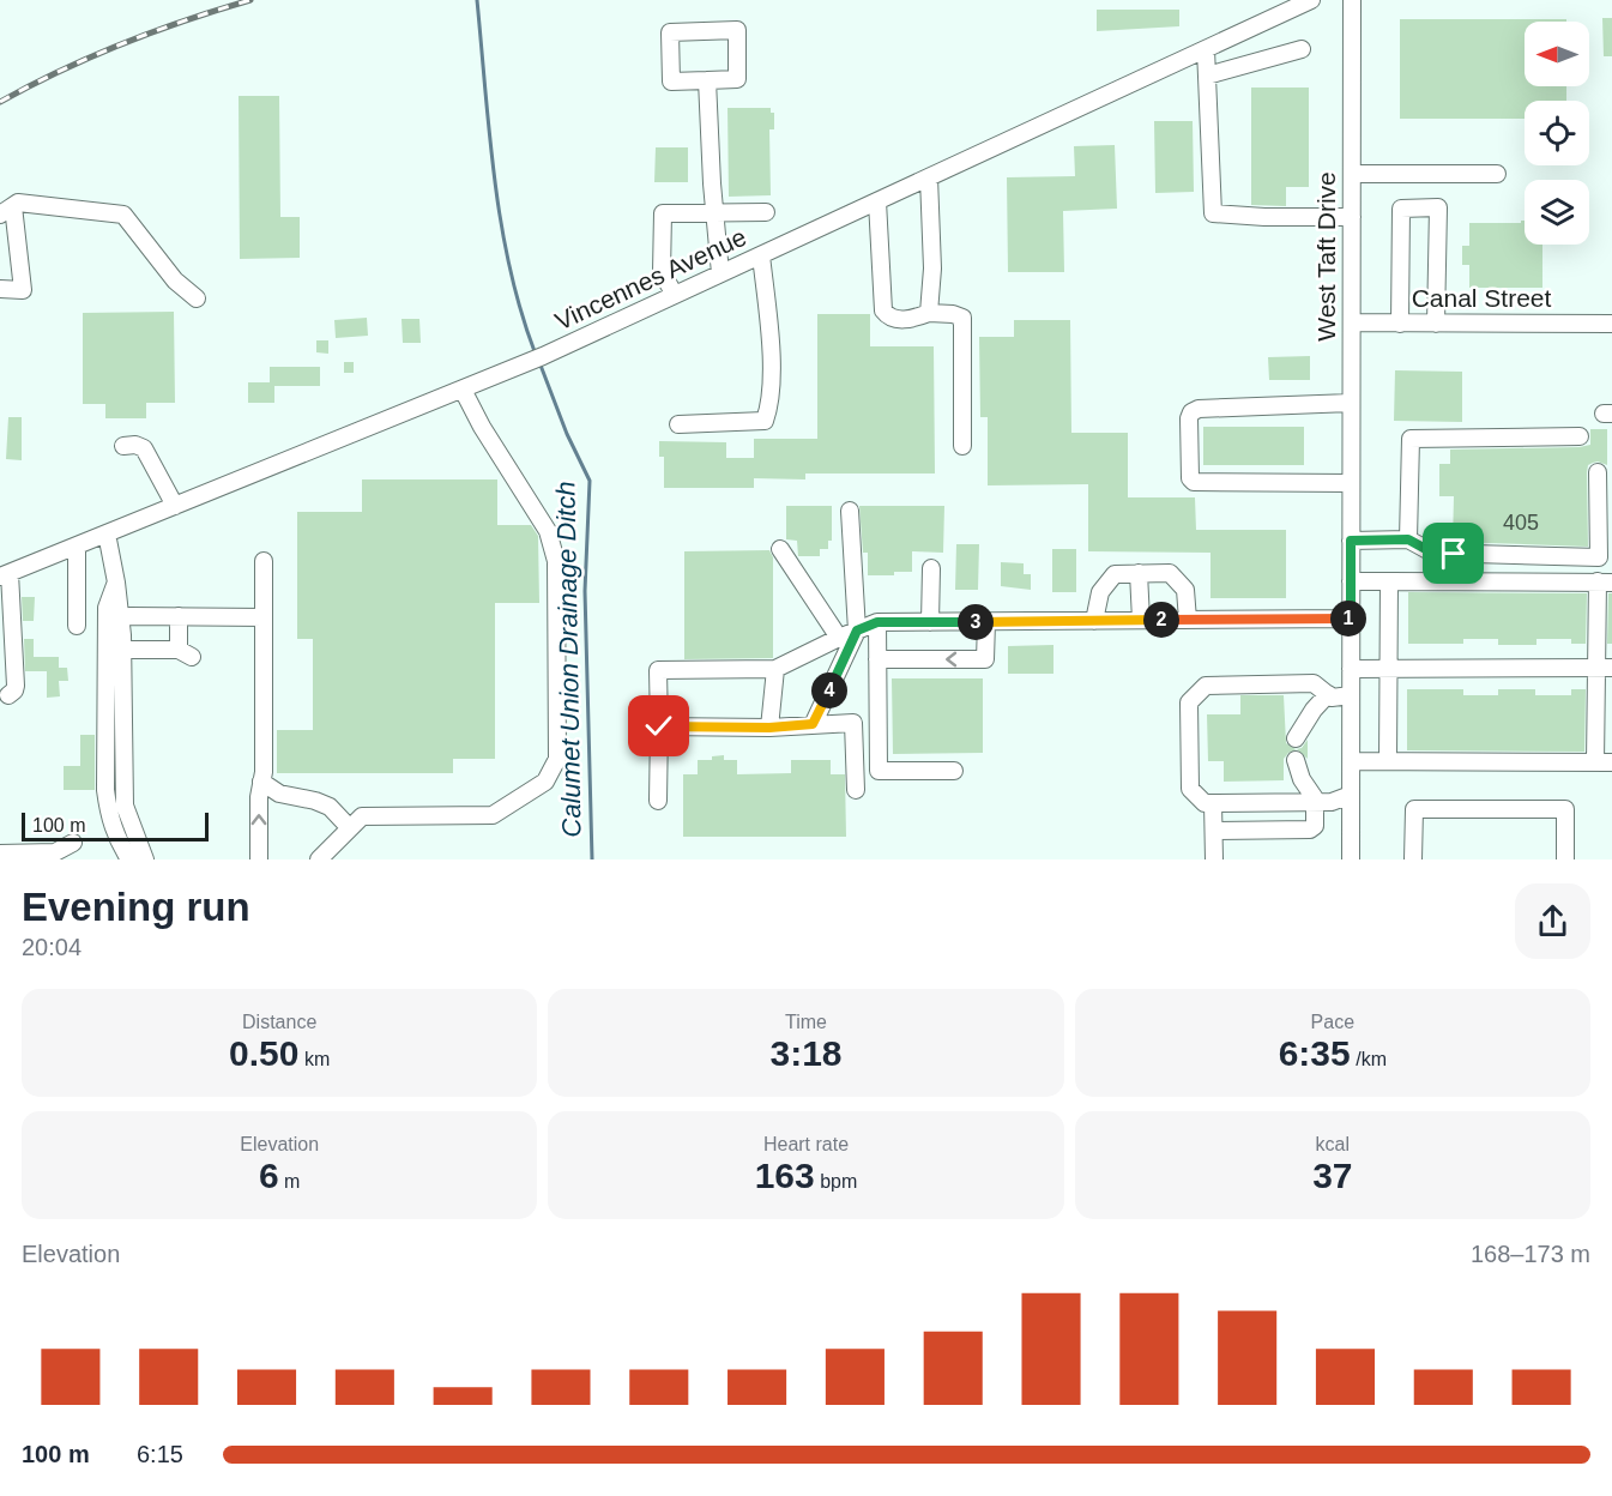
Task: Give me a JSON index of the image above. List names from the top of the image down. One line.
{"streets":{"street":["West Taft Drive","Vincennes Avenue","Canal Street"]},"crossings":[["West Taft Drive","Canal Street"]],"water":["Calumet Union Drainage Ditch"],"house_numbers":["405"],"scale_bar":"100 m","north":"left","page":{"pins":["1","2","3","4"],"scale":"100 m","heading":["Evening run","20:04"],"stats":[["Distance","0.50 km"],["Time","3:18"],["Pace","6:35 /km"],["Elevation","6 m"],["Heart rate","163 bpm"],["kcal","37"]],"chart":["Elevation","168–173 m"],"list":[{"name":"100 m","note":"6:15"}]}}
